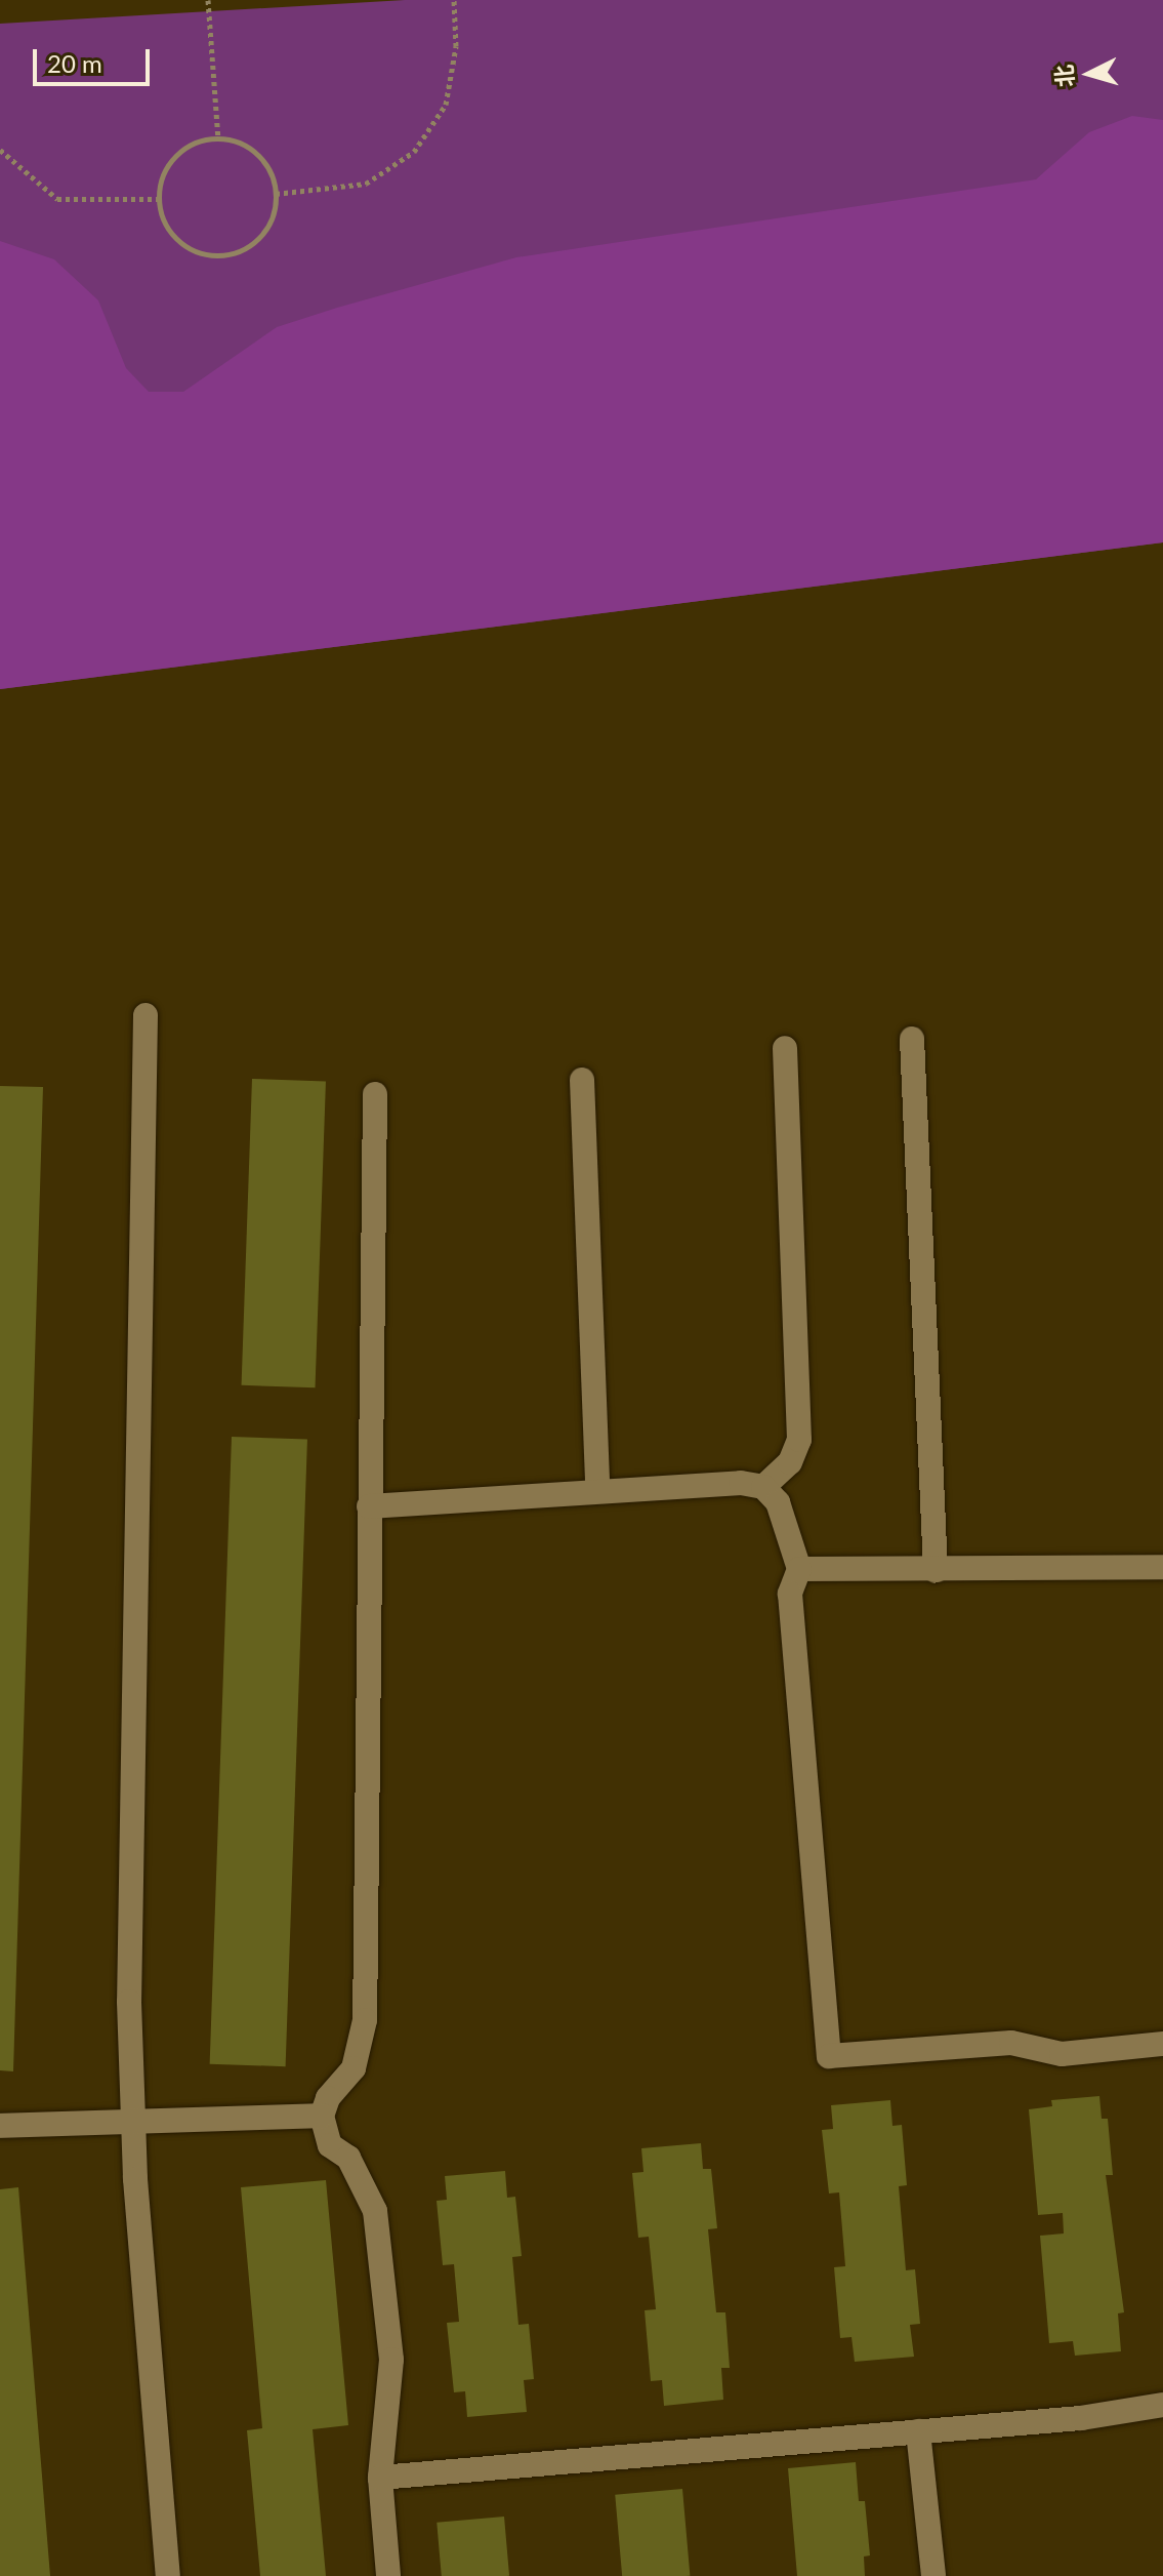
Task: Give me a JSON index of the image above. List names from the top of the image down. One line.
{"scale_bar":"20 m","north":"left"}
